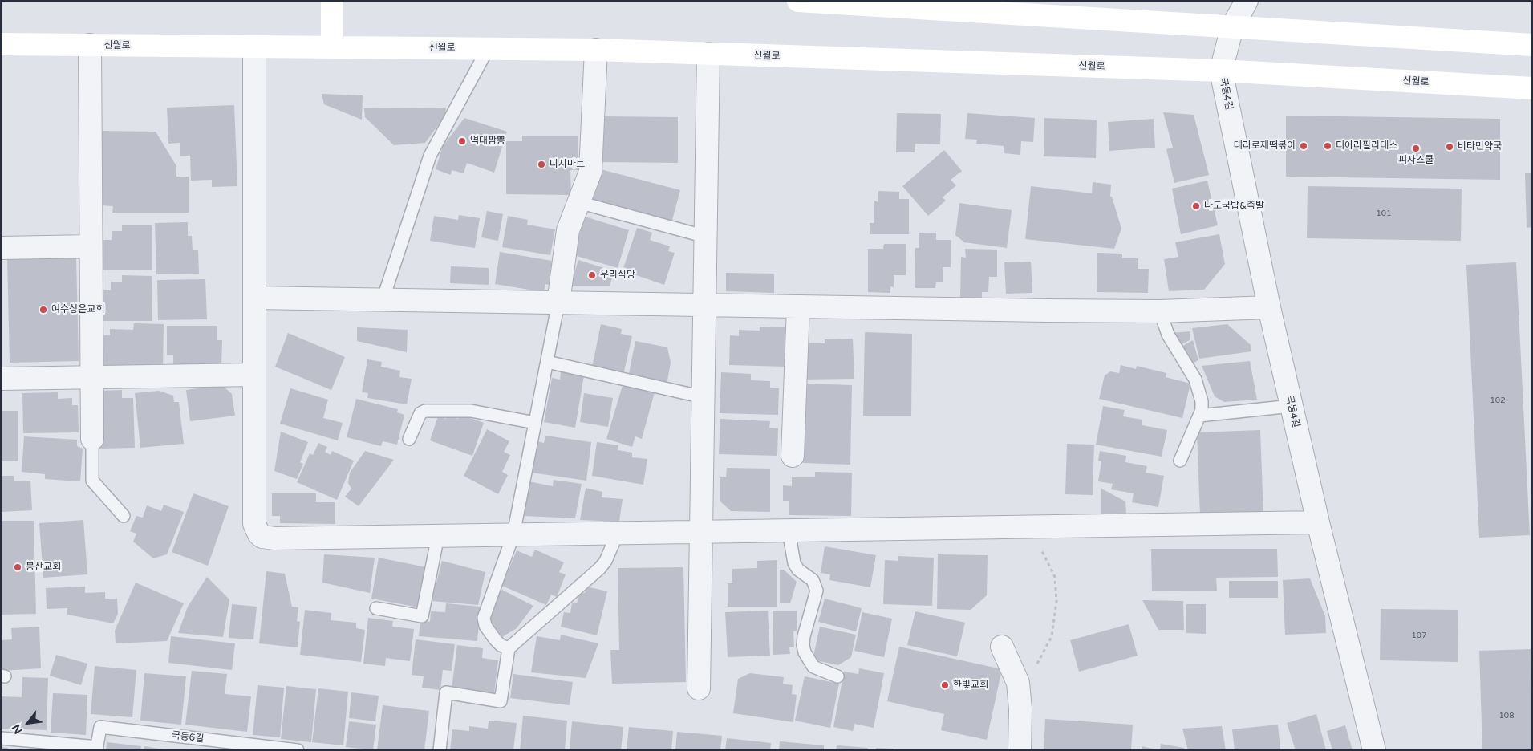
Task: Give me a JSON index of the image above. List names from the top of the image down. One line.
{"streets":{"street":["신월로","국동4길"],"lane":["국동6길"]},"crossings":[["신월로","국동4길"]],"places":["역대짬뽕","태리로제떡볶이","티아라필라테스","비타민약국","피자스쿨","디시마트","나도국밥&족발","우리식당","여수성은교회","봉산교회","한빛교회"],"house_numbers":["101","102","107","108"],"north":"bottom left"}
